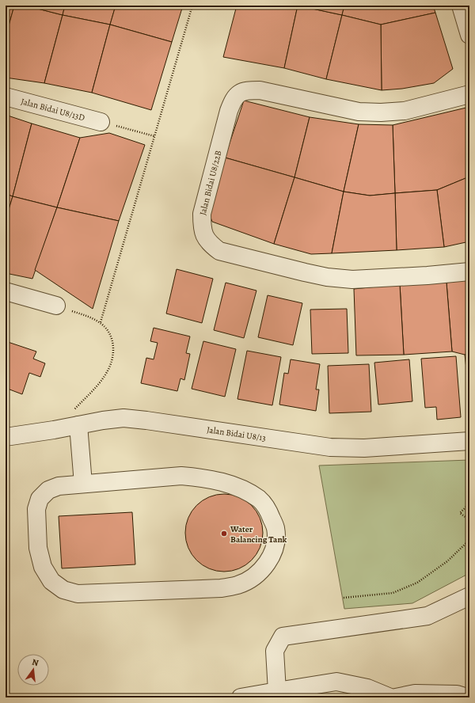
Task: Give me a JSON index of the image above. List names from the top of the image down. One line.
{"streets":{"street":["Jalan Bidai U8/13D","Jalan Bidai U8/22B","Jalan Bidai U8/13"]},"places":["Water Balancing Tank"],"north":"top"}
